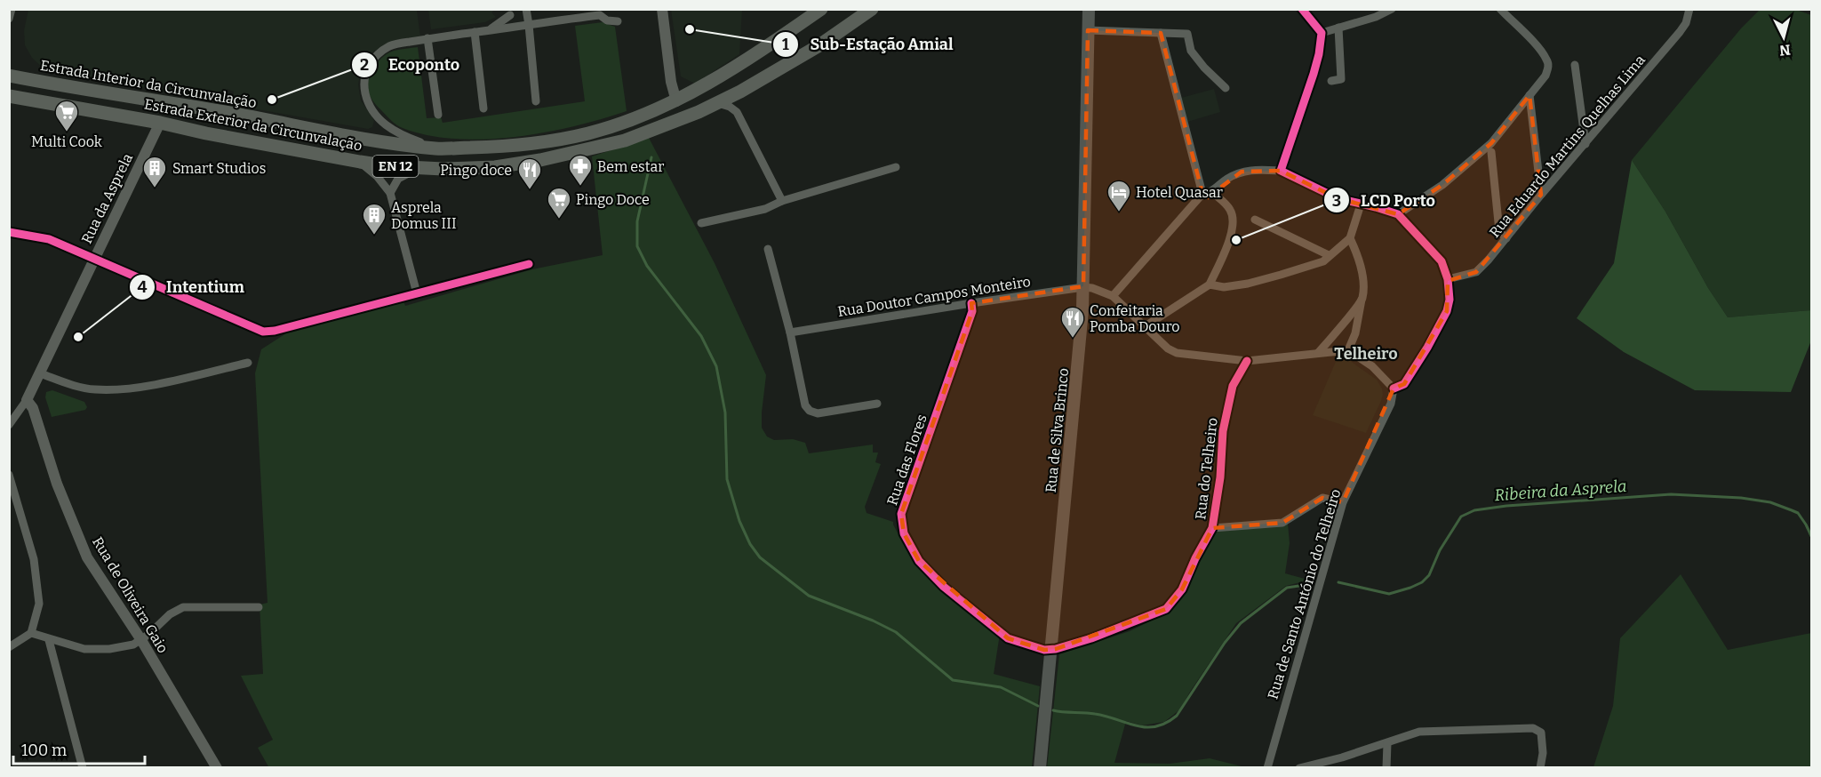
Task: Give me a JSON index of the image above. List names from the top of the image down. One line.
{"streets":{"main road":["Estrada Interior da Circunvalação","Estrada Exterior da Circunvalação","EN 12","Rua de Silva Brinco"],"street":["Rua Eduardo Martins Quelhas Lima","Rua da Asprela","Rua Doutor Campos Monteiro","Rua das Flores","Rua do Telheiro","Rua de Santo António do Telheiro","Rua de Oliveira Gaio"]},"crossings":[["Estrada Interior da Circunvalação","EN 12"],["Estrada Exterior da Circunvalação","EN 12"],["Estrada Exterior da Circunvalação","Rua da Asprela"],["Rua da Asprela","Rua de Oliveira Gaio"],["Rua Doutor Campos Monteiro","Rua de Silva Brinco"],["Rua Doutor Campos Monteiro","Rua das Flores"],["Rua de Silva Brinco","Rua das Flores"],["Rua de Silva Brinco","Rua do Telheiro"],["Rua das Flores","Rua do Telheiro"]],"districts":["Telheiro"],"water":["Ribeira da Asprela"],"places":{"other":["Sub-Estação Amial","Ecoponto","LCD Porto","Intentium"],"supermarket":["Multi Cook","Pingo Doce"],"pharmacy":["Bem estar"],"building":["Smart Studios","Asprela Domus III"],"restaurant":["Pingo doce","Confeitaria Pomba Douro"],"hotel":["Hotel Quasar"]},"scale_bar":"100 m","north":"bottom"}
